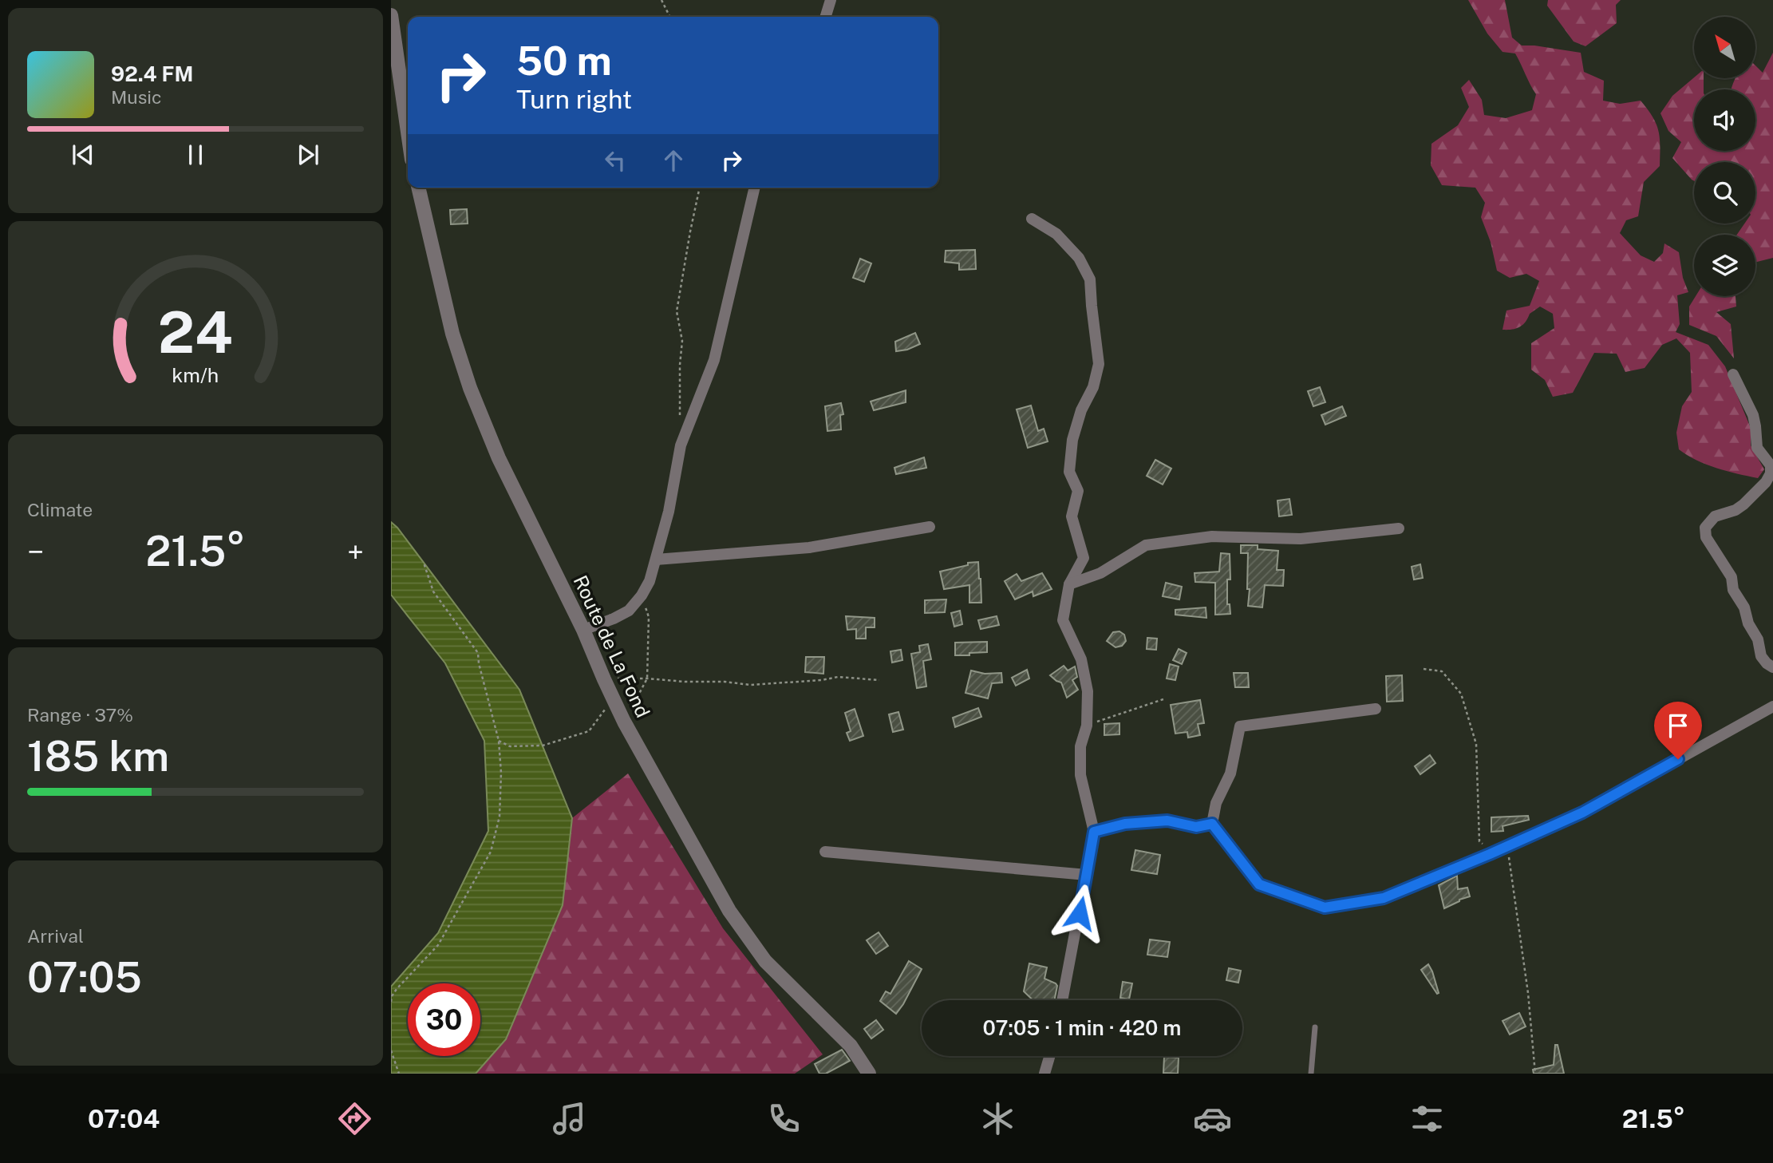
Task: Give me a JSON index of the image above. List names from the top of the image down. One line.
{"streets":{"street":["Route de La Fond"]},"north":"top left","page":{"turn":["50 m","Turn right"],"song":["92.4 FM","Music"],"tile":["Climate",["Range · 37%","185 km"],["Arrival","07:05"]],"heat":["−","21.5°","+"],"limit":"30","trip":"07:05 · 1 min · 420 m","tabs":["07:04","21.5°"],"gauge":["24","km/h"]}}
